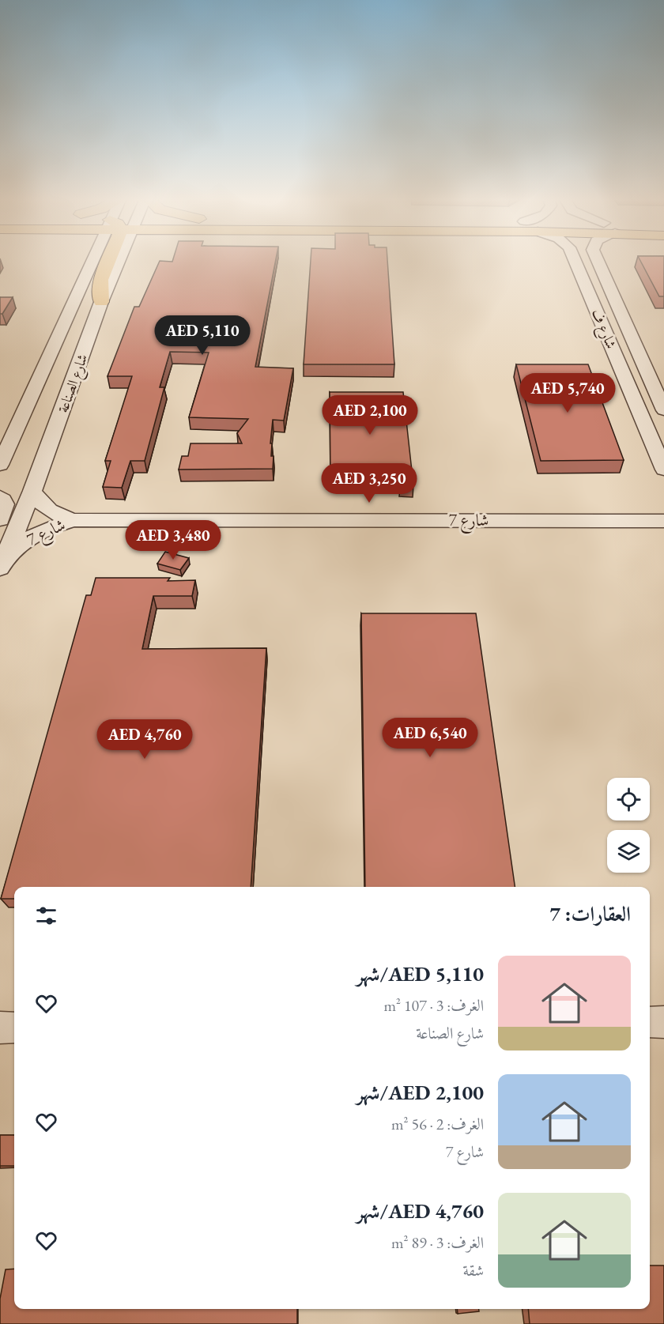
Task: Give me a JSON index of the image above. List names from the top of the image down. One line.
{"streets":{"street":["شارع ف","شارع الصناعة","شارع 7"]},"crossings":[["شارع الصناعة","شارع 7"]],"page":{"price":["AED 5,110","AED 5,740","AED 2,100","AED 3,250","AED 3,480","AED 6,540","AED 4,760"],"heading":"العقارات: 7","list":[{"name":"AED 5,110/شهر","note":"الغرف: 3 · 107 m² · شارع الصناعة"},{"name":"AED 2,100/شهر","note":"الغرف: 2 · 56 m² · شارع 7"},{"name":"AED 4,760/شهر","note":"الغرف: 3 · 89 m² · شقة"}]}}
